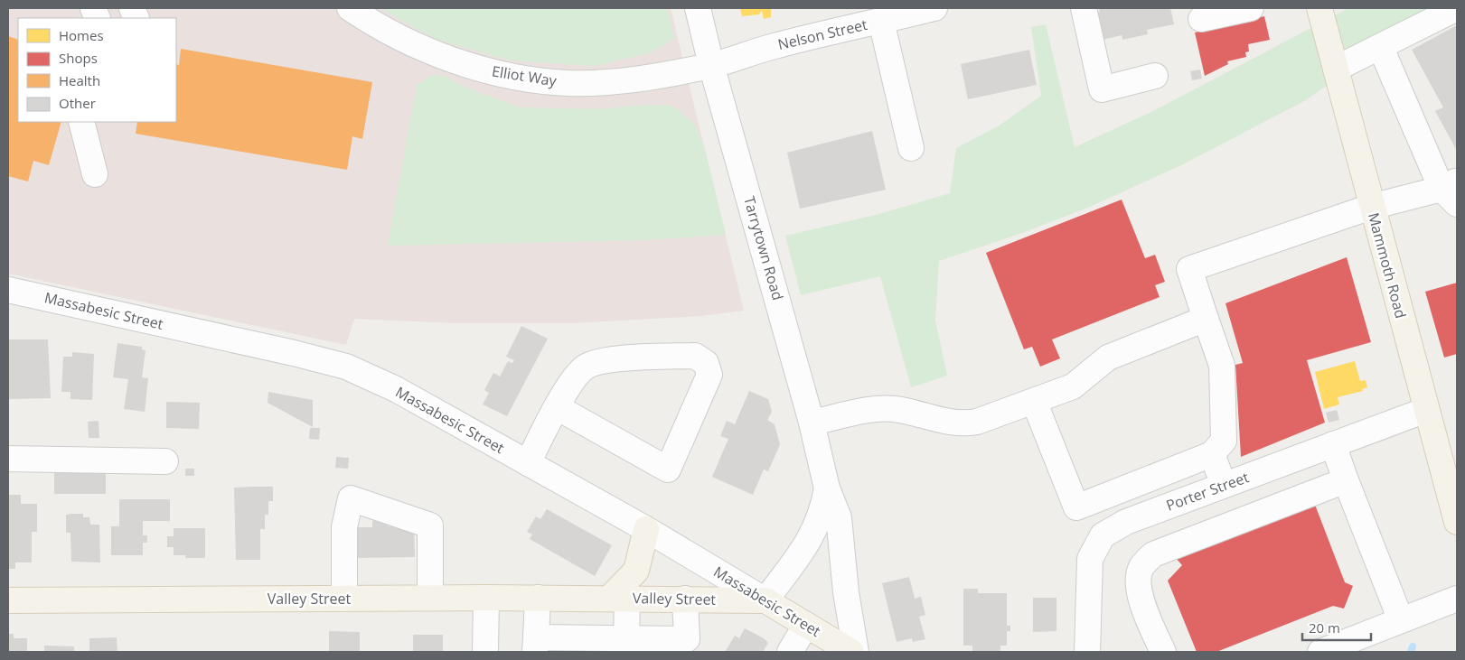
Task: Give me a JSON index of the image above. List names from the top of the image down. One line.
{"streets":{"main road":["Mammoth Road","Massabesic Street","Valley Street"],"street":["Nelson Street","Elliot Way","Tarrytown Road","Porter Street"]},"crossings":[["Nelson Street","Elliot Way"],["Nelson Street","Tarrytown Road"],["Elliot Way","Tarrytown Road"],["Tarrytown Road","Massabesic Street"],["Tarrytown Road","Valley Street"],["Mammoth Road","Porter Street"],["Massabesic Street","Valley Street"]],"legend":["Homes","Shops","Health","Other"],"scale_bar":"20 m"}
